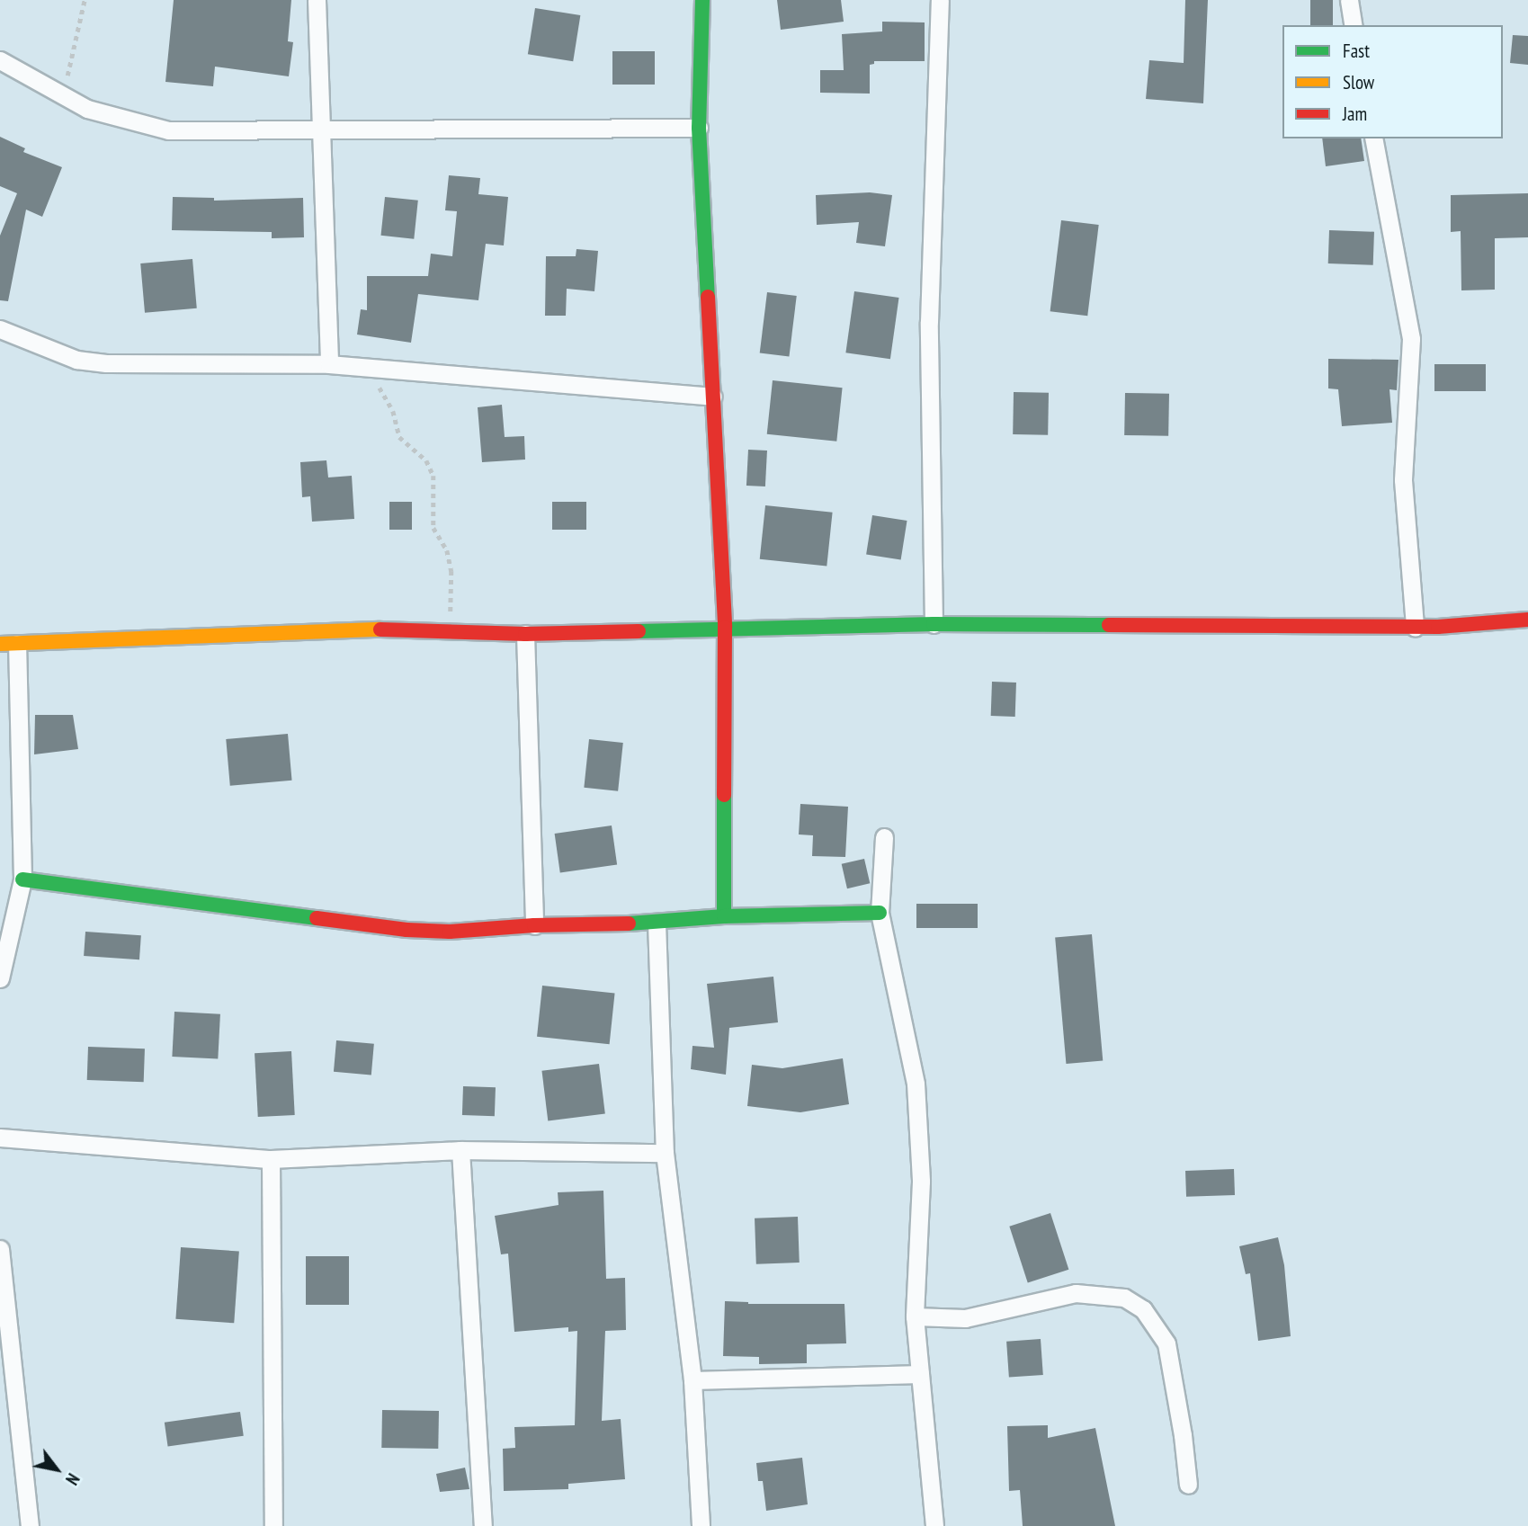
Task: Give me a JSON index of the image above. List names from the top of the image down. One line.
{"legend":["Fast","Slow","Jam"],"north":"bottom right"}
